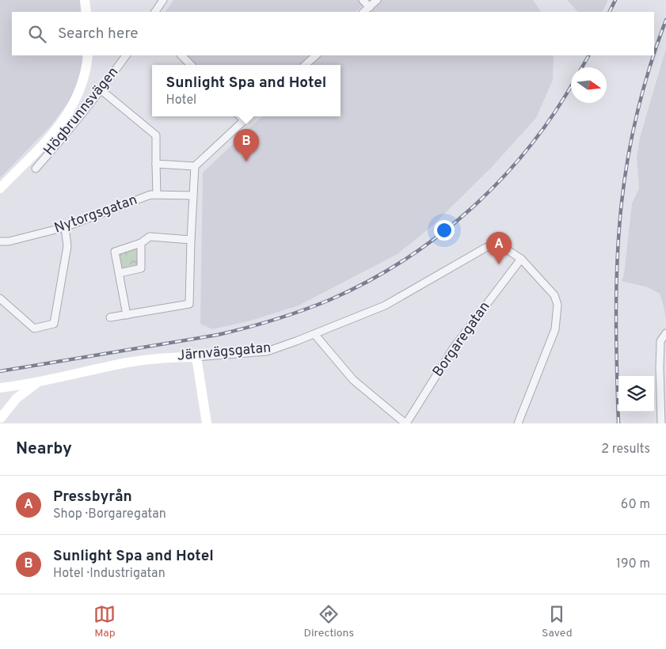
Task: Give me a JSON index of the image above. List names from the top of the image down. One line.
{"streets":{"main road":["Järnvägsgatan"],"street":["Högbrunnsvägen","Nytorgsgatan","Borgaregatan"]},"crossings":[["Borgaregatan","Järnvägsgatan"]],"north":"right","page":{"search":"Search here","popup":["Sunlight Spa and Hotel","Hotel"],"pins":["B","A"],"heading":["Nearby","2 results"],"list":[{"mark":"A","name":"Pressbyrån","note":"Shop · Borgaregatan","value":"60 m"},{"mark":"B","name":"Sunlight Spa and Hotel","note":"Hotel · Industrigatan","value":"190 m"}],"nav":["Map","Directions","Saved"]}}
